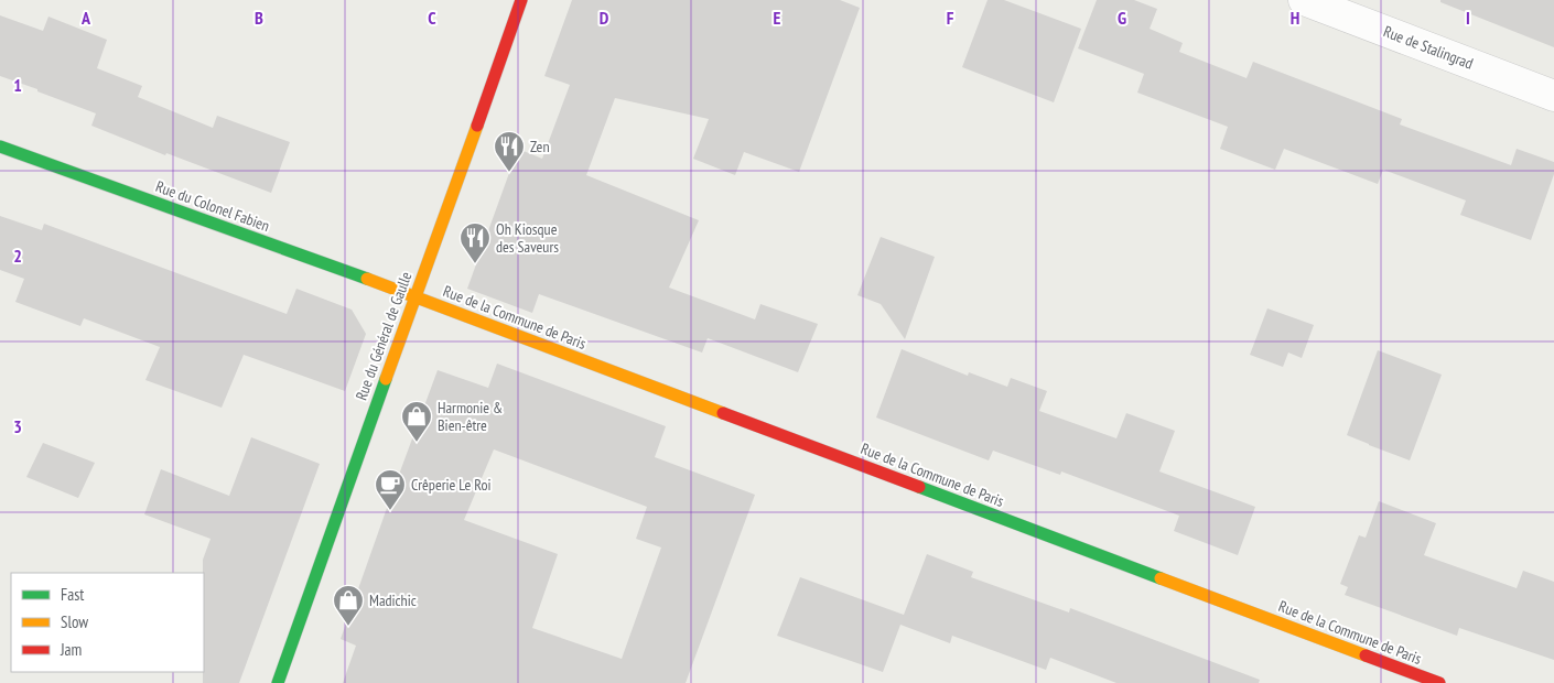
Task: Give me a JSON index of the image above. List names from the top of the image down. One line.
{"streets":{"street":["Rue de Stalingrad","Rue du Colonel Fabien","Rue de la Commune de Paris","Rue du Général de Gaulle"]},"crossings":[["Rue du Colonel Fabien","Rue de la Commune de Paris"],["Rue du Colonel Fabien","Rue du Général de Gaulle"],["Rue de la Commune de Paris","Rue du Général de Gaulle"]],"places":{"restaurant":["Zen","Oh Kiosque des Saveurs"],"shop":["Harmonie & Bien-être","Madichic"],"cafe":["Crêperie Le Roi"]},"legend":["Fast","Slow","Jam"],"grid":{"columns":["A","B","C","D","E","F","G","H","I"],"rows":["1","2","3"]}}
